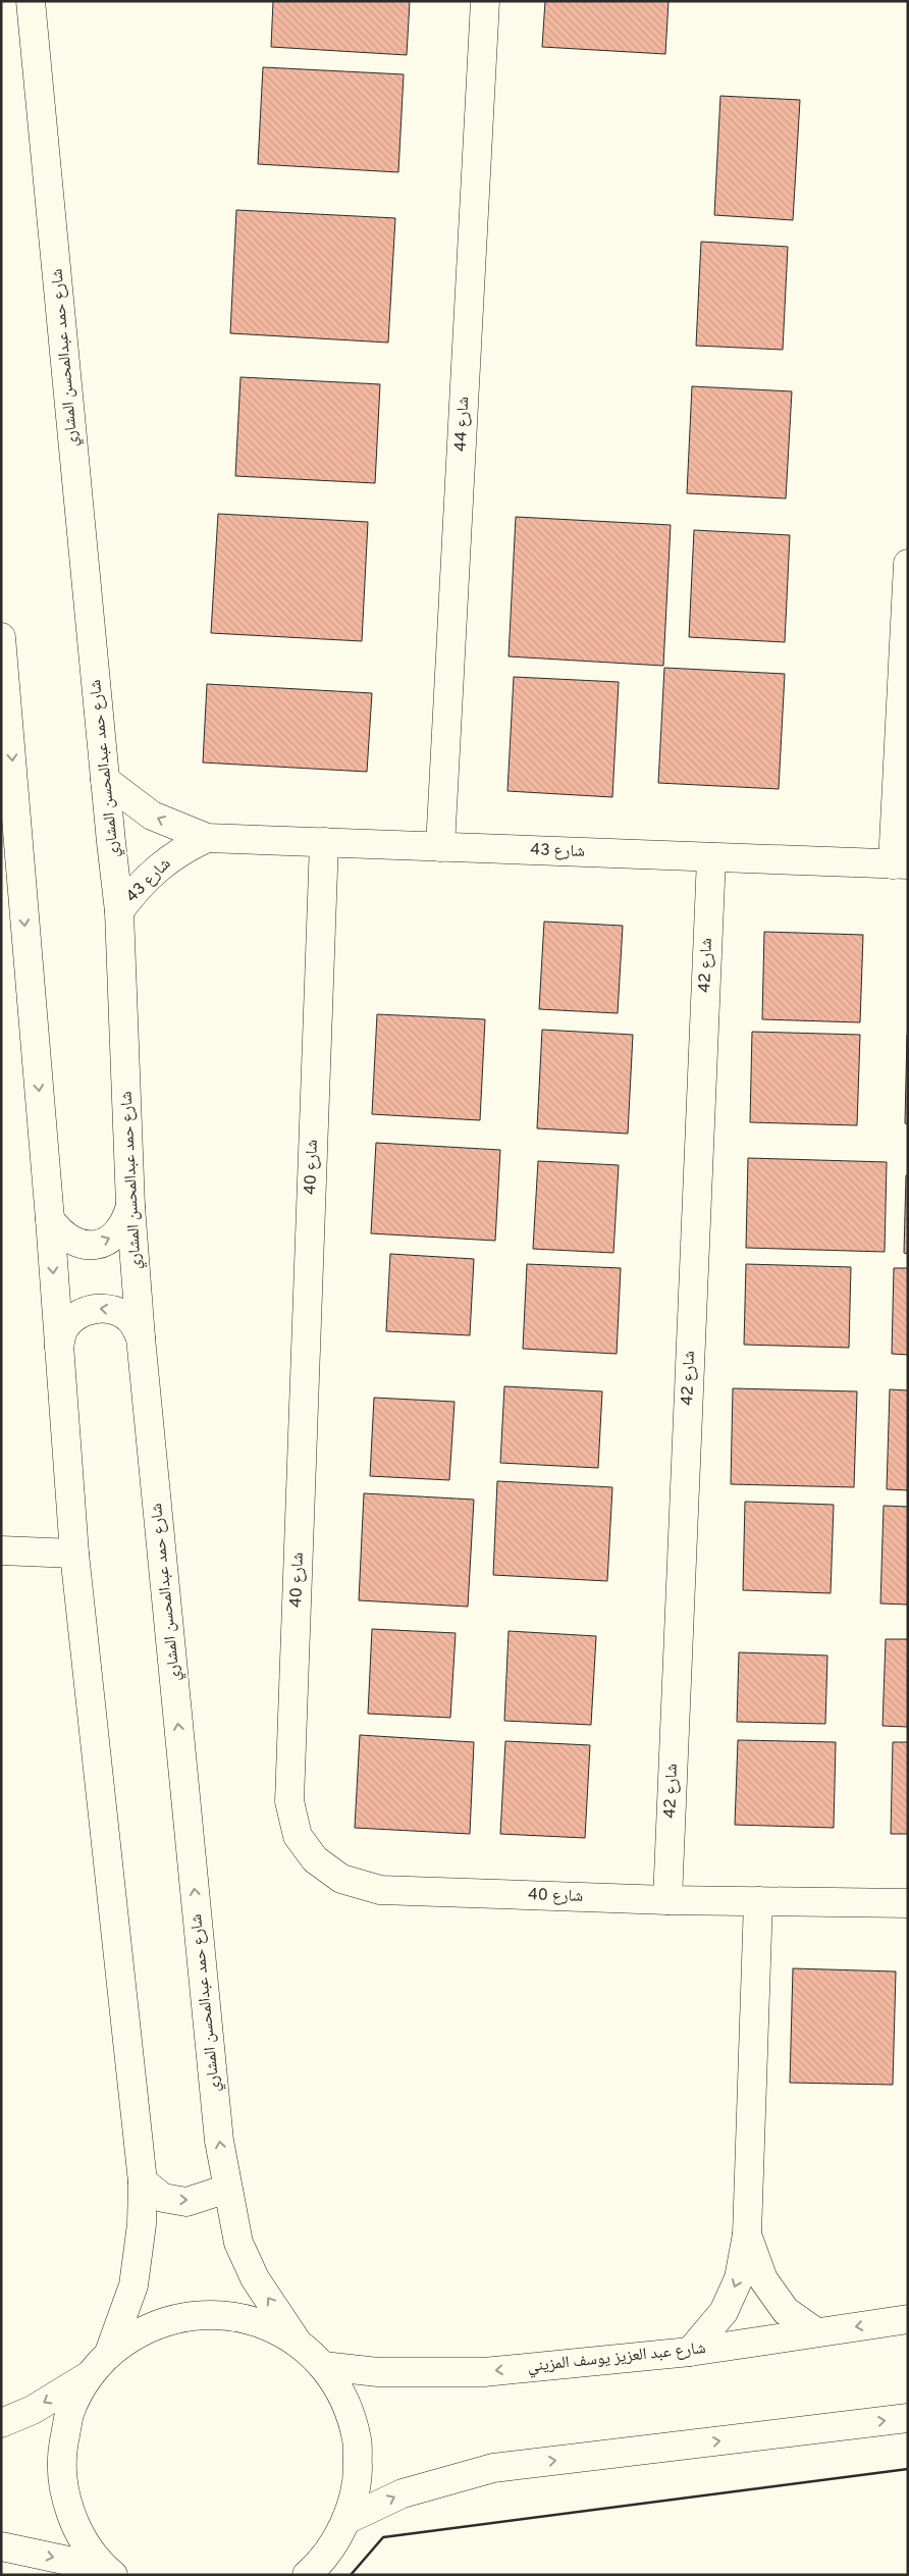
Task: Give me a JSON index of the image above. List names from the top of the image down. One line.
{"streets":{"street":["شارع حمد عبدالمحسن المشاري","شارع 44","شارع 43","شارع 42","شارع 40","شارع عبد العزيز يوسف المزيني"]},"crossings":[["شارع حمد عبدالمحسن المشاري","شارع 43"],["شارع 44","شارع 43"],["شارع 43","شارع 42"],["شارع 43","شارع 40"],["شارع 42","شارع 40"]]}
